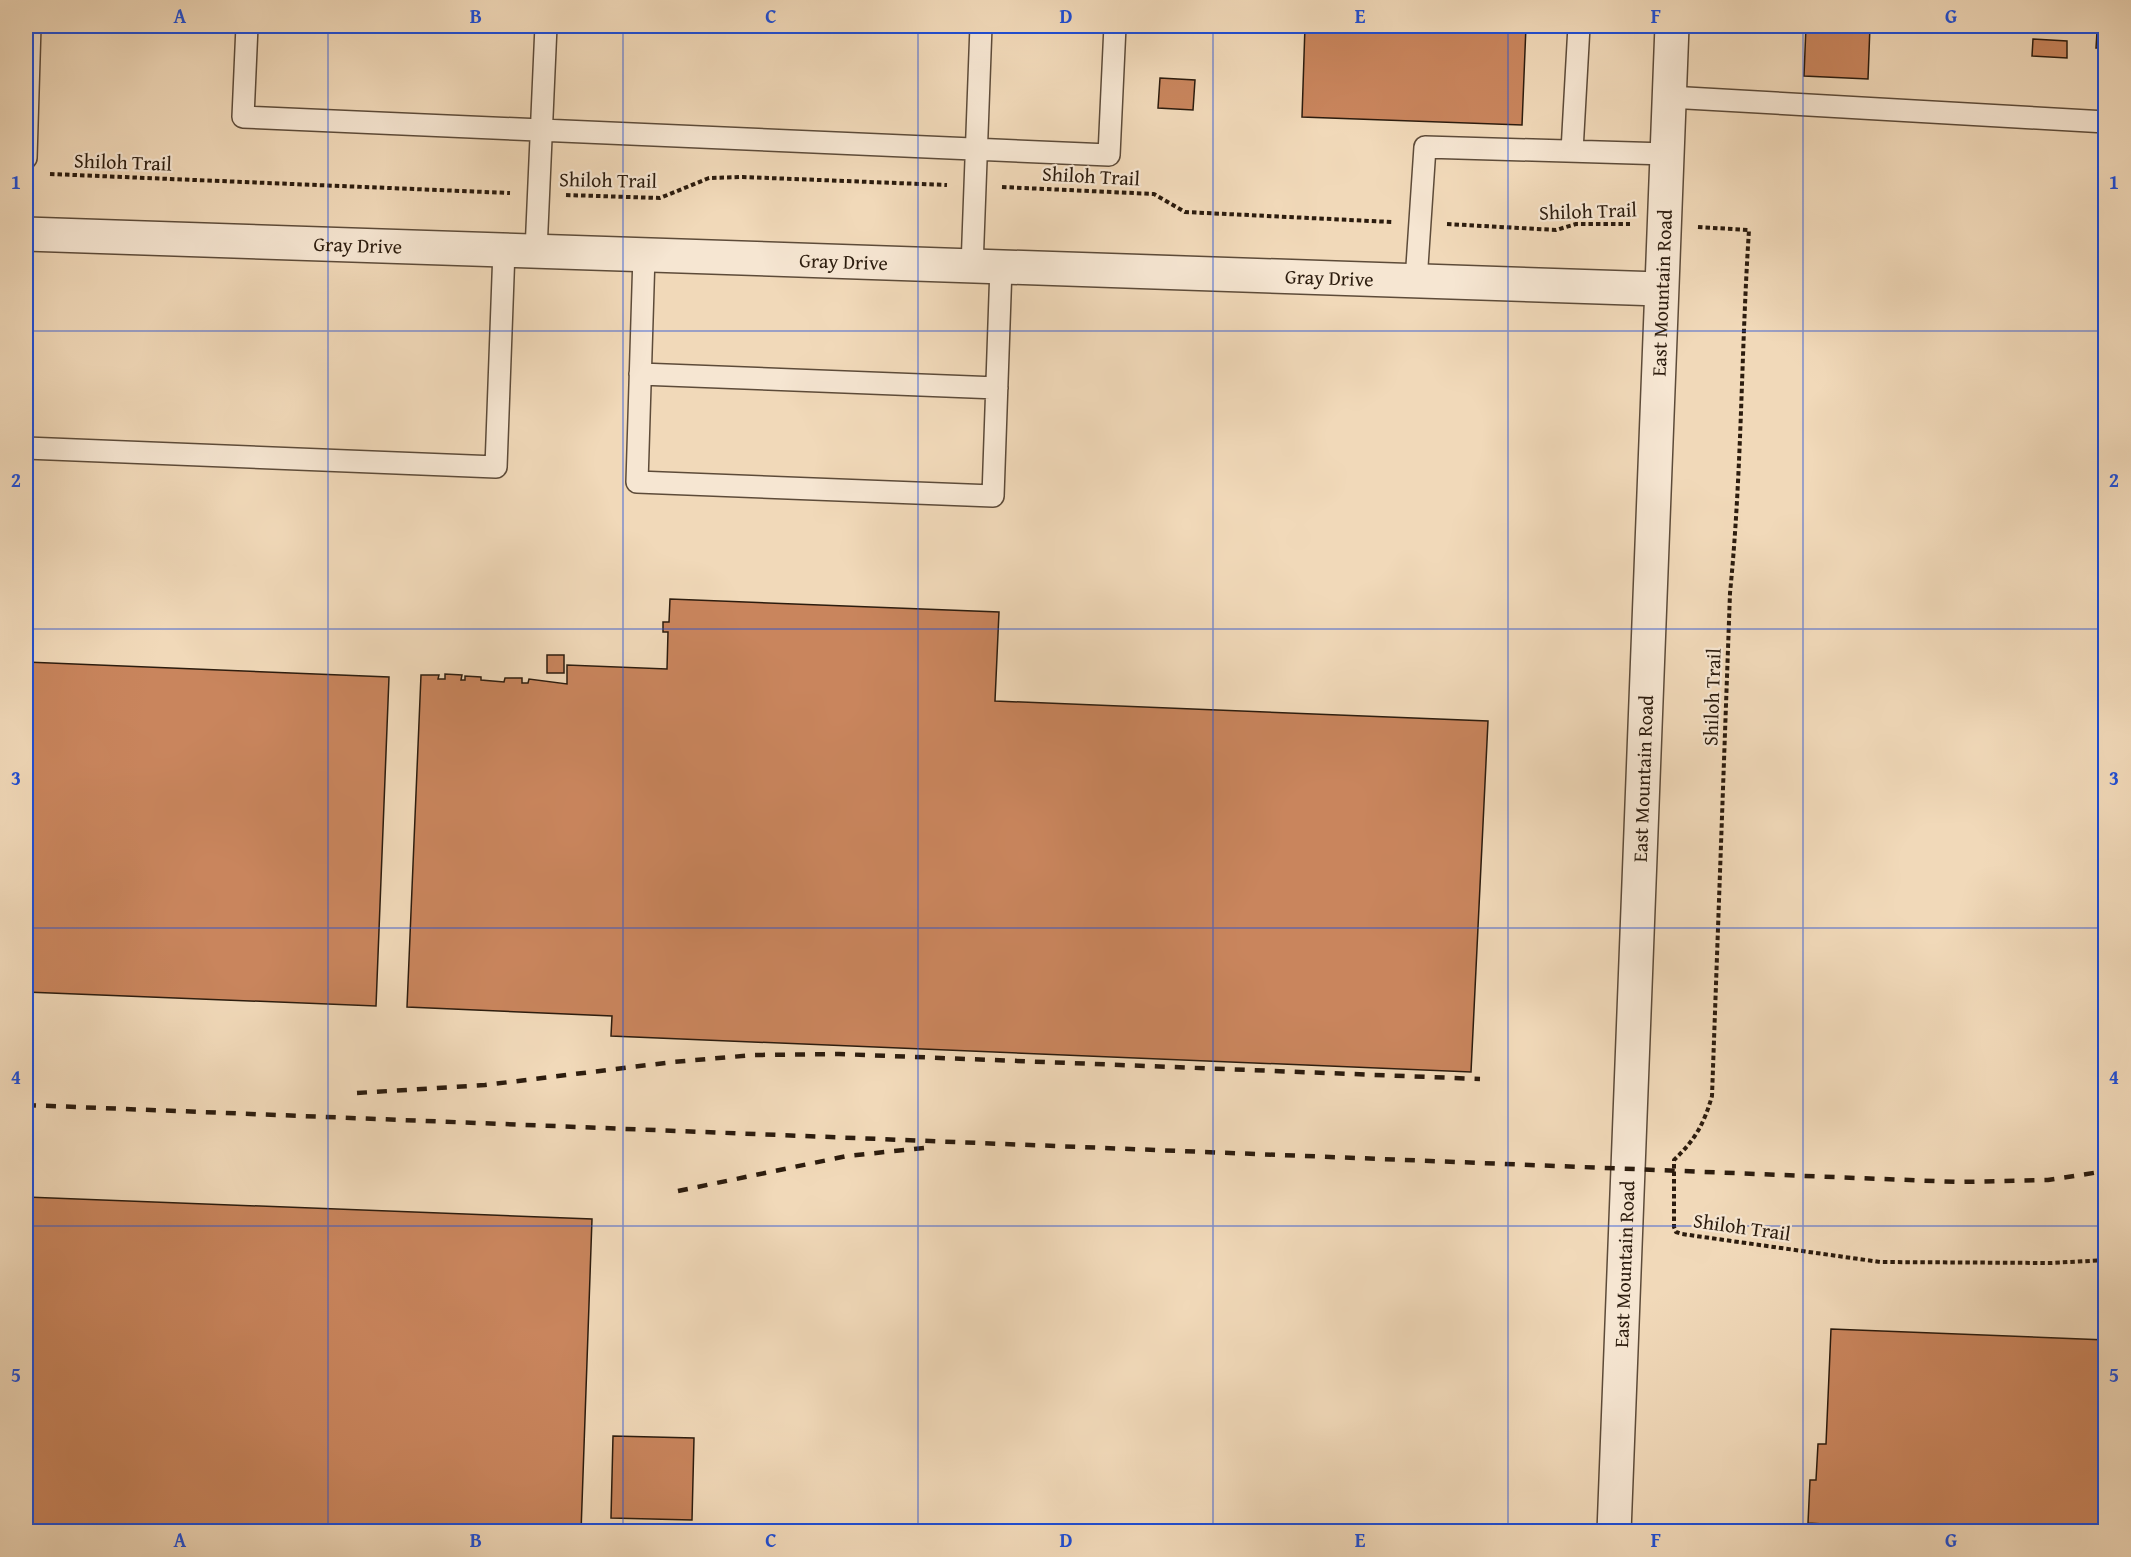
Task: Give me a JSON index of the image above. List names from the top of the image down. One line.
{"streets":{"street":["Gray Drive","East Mountain Road"],"path":["Shiloh Trail"]},"crossings":[["Shiloh Trail","East Mountain Road"],["Gray Drive","East Mountain Road"]],"grid":{"columns":["A","B","C","D","E","F","G"],"rows":["1","2","3","4","5"]}}
